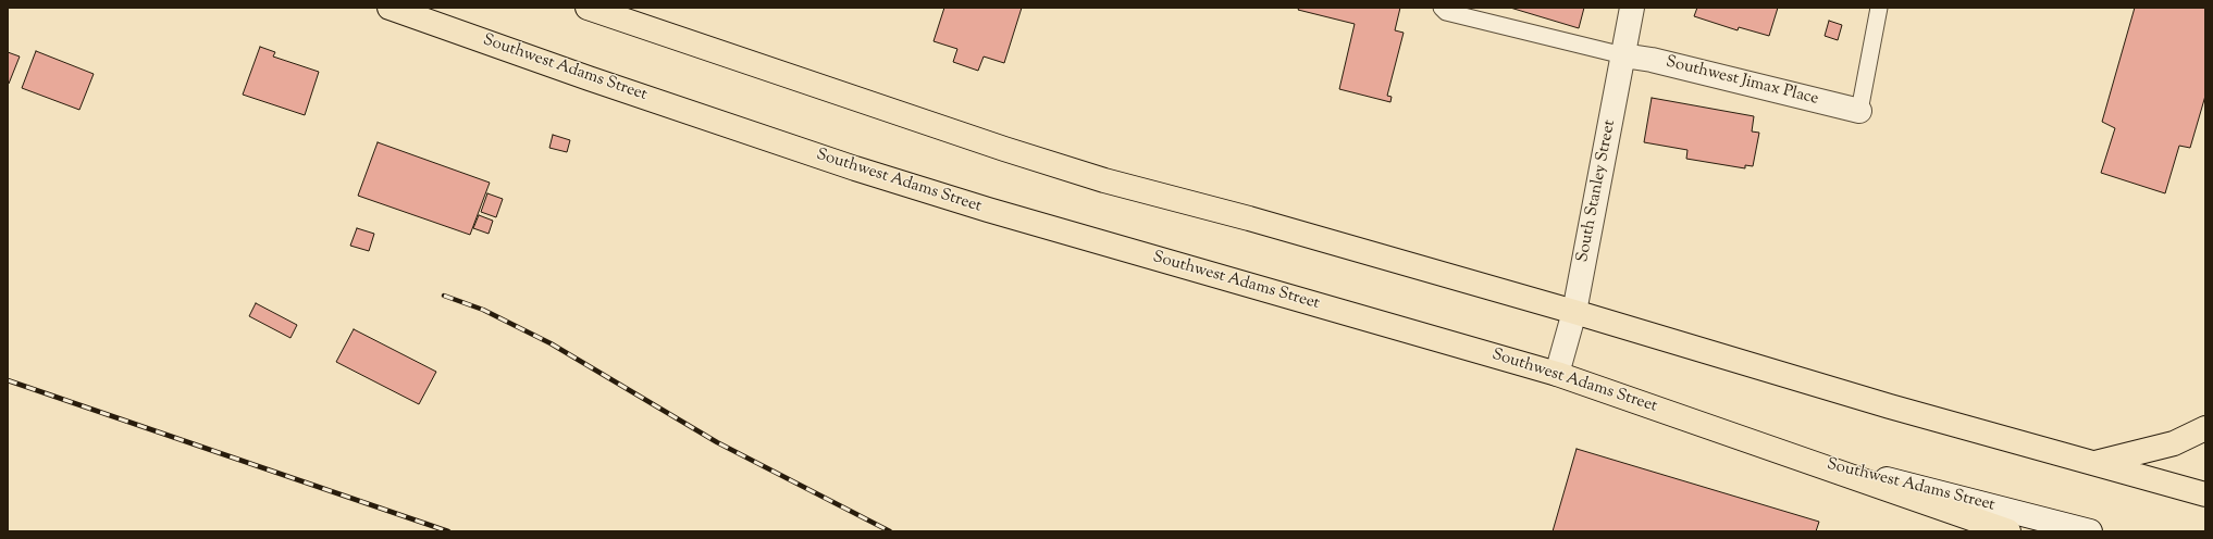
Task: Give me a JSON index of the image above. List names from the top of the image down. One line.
{"streets":{"main road":["Southwest Adams Street"],"street":["Southwest Jimax Place","South Stanley Street"]},"crossings":[["Southwest Adams Street","South Stanley Street"],["Southwest Jimax Place","South Stanley Street"]]}
